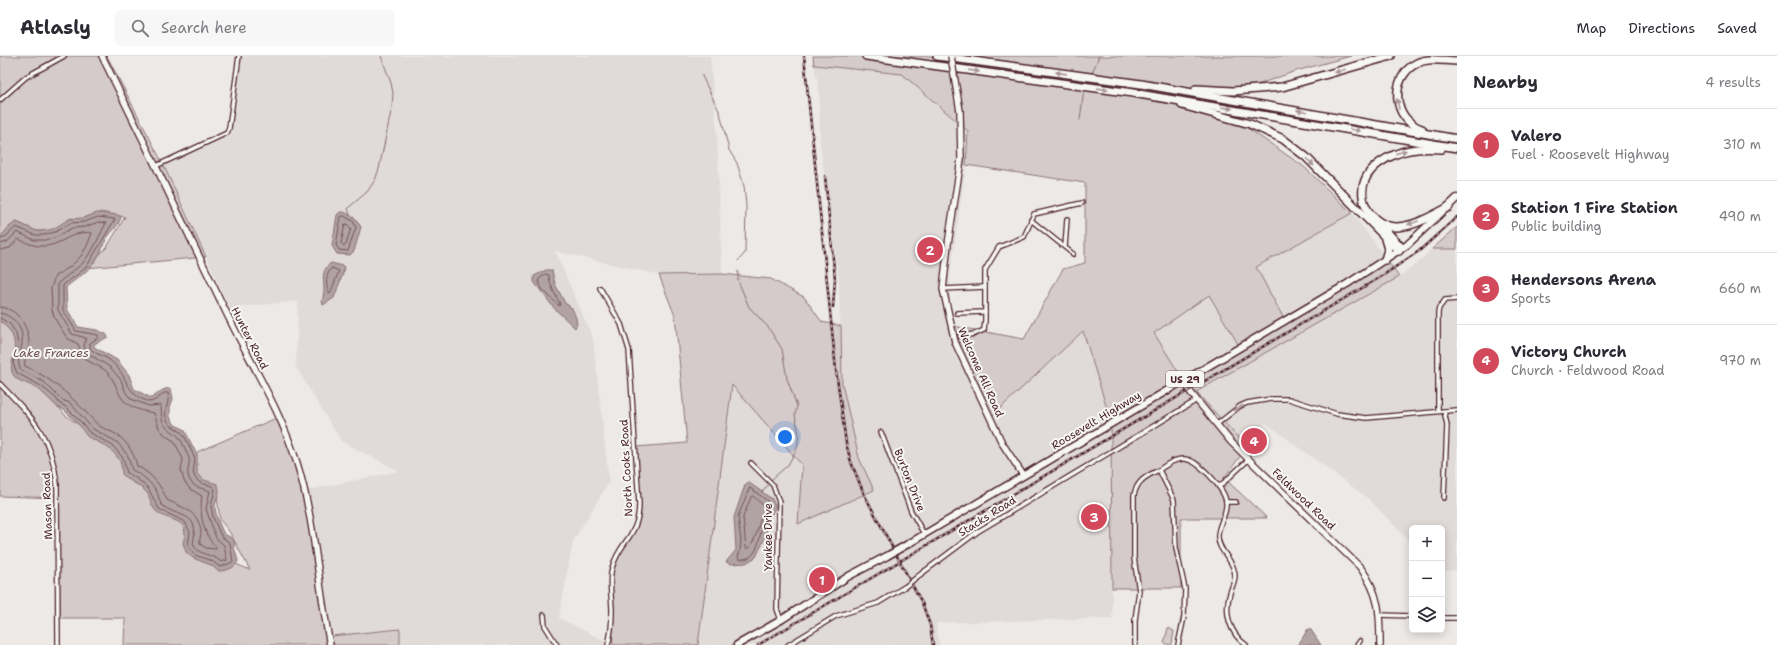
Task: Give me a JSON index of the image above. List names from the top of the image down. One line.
{"streets":{"main road":["US 29","Roosevelt Highway"],"street":["Hunter Road","Welcome All Road","North Cooks Road","Burton Drive","Feldwood Road","Mason Road","Stacks Road","Yankee Drive"]},"crossings":[["Welcome All Road","Roosevelt Highway"],["Roosevelt Highway","Burton Drive"],["Roosevelt Highway","Feldwood Road"],["Roosevelt Highway","Yankee Drive"],["Feldwood Road","Stacks Road"]],"water":["Lake Frances"],"page":{"header":"Atlasly","search":"Search here","nav":["Map","Directions","Saved"],"heading":["Nearby","4 results"],"list":[{"mark":"1","name":"Valero","note":"Fuel · Roosevelt Highway","value":"310 m"},{"mark":"2","name":"Station 1 Fire Station","note":"Public building","value":"490 m"},{"mark":"3","name":"Hendersons Arena","note":"Sports","value":"660 m"},{"mark":"4","name":"Victory Church","note":"Church · Feldwood Road","value":"970 m"}],"pins":["2","4","3","1"],"map_buttons":["+","−"]}}
